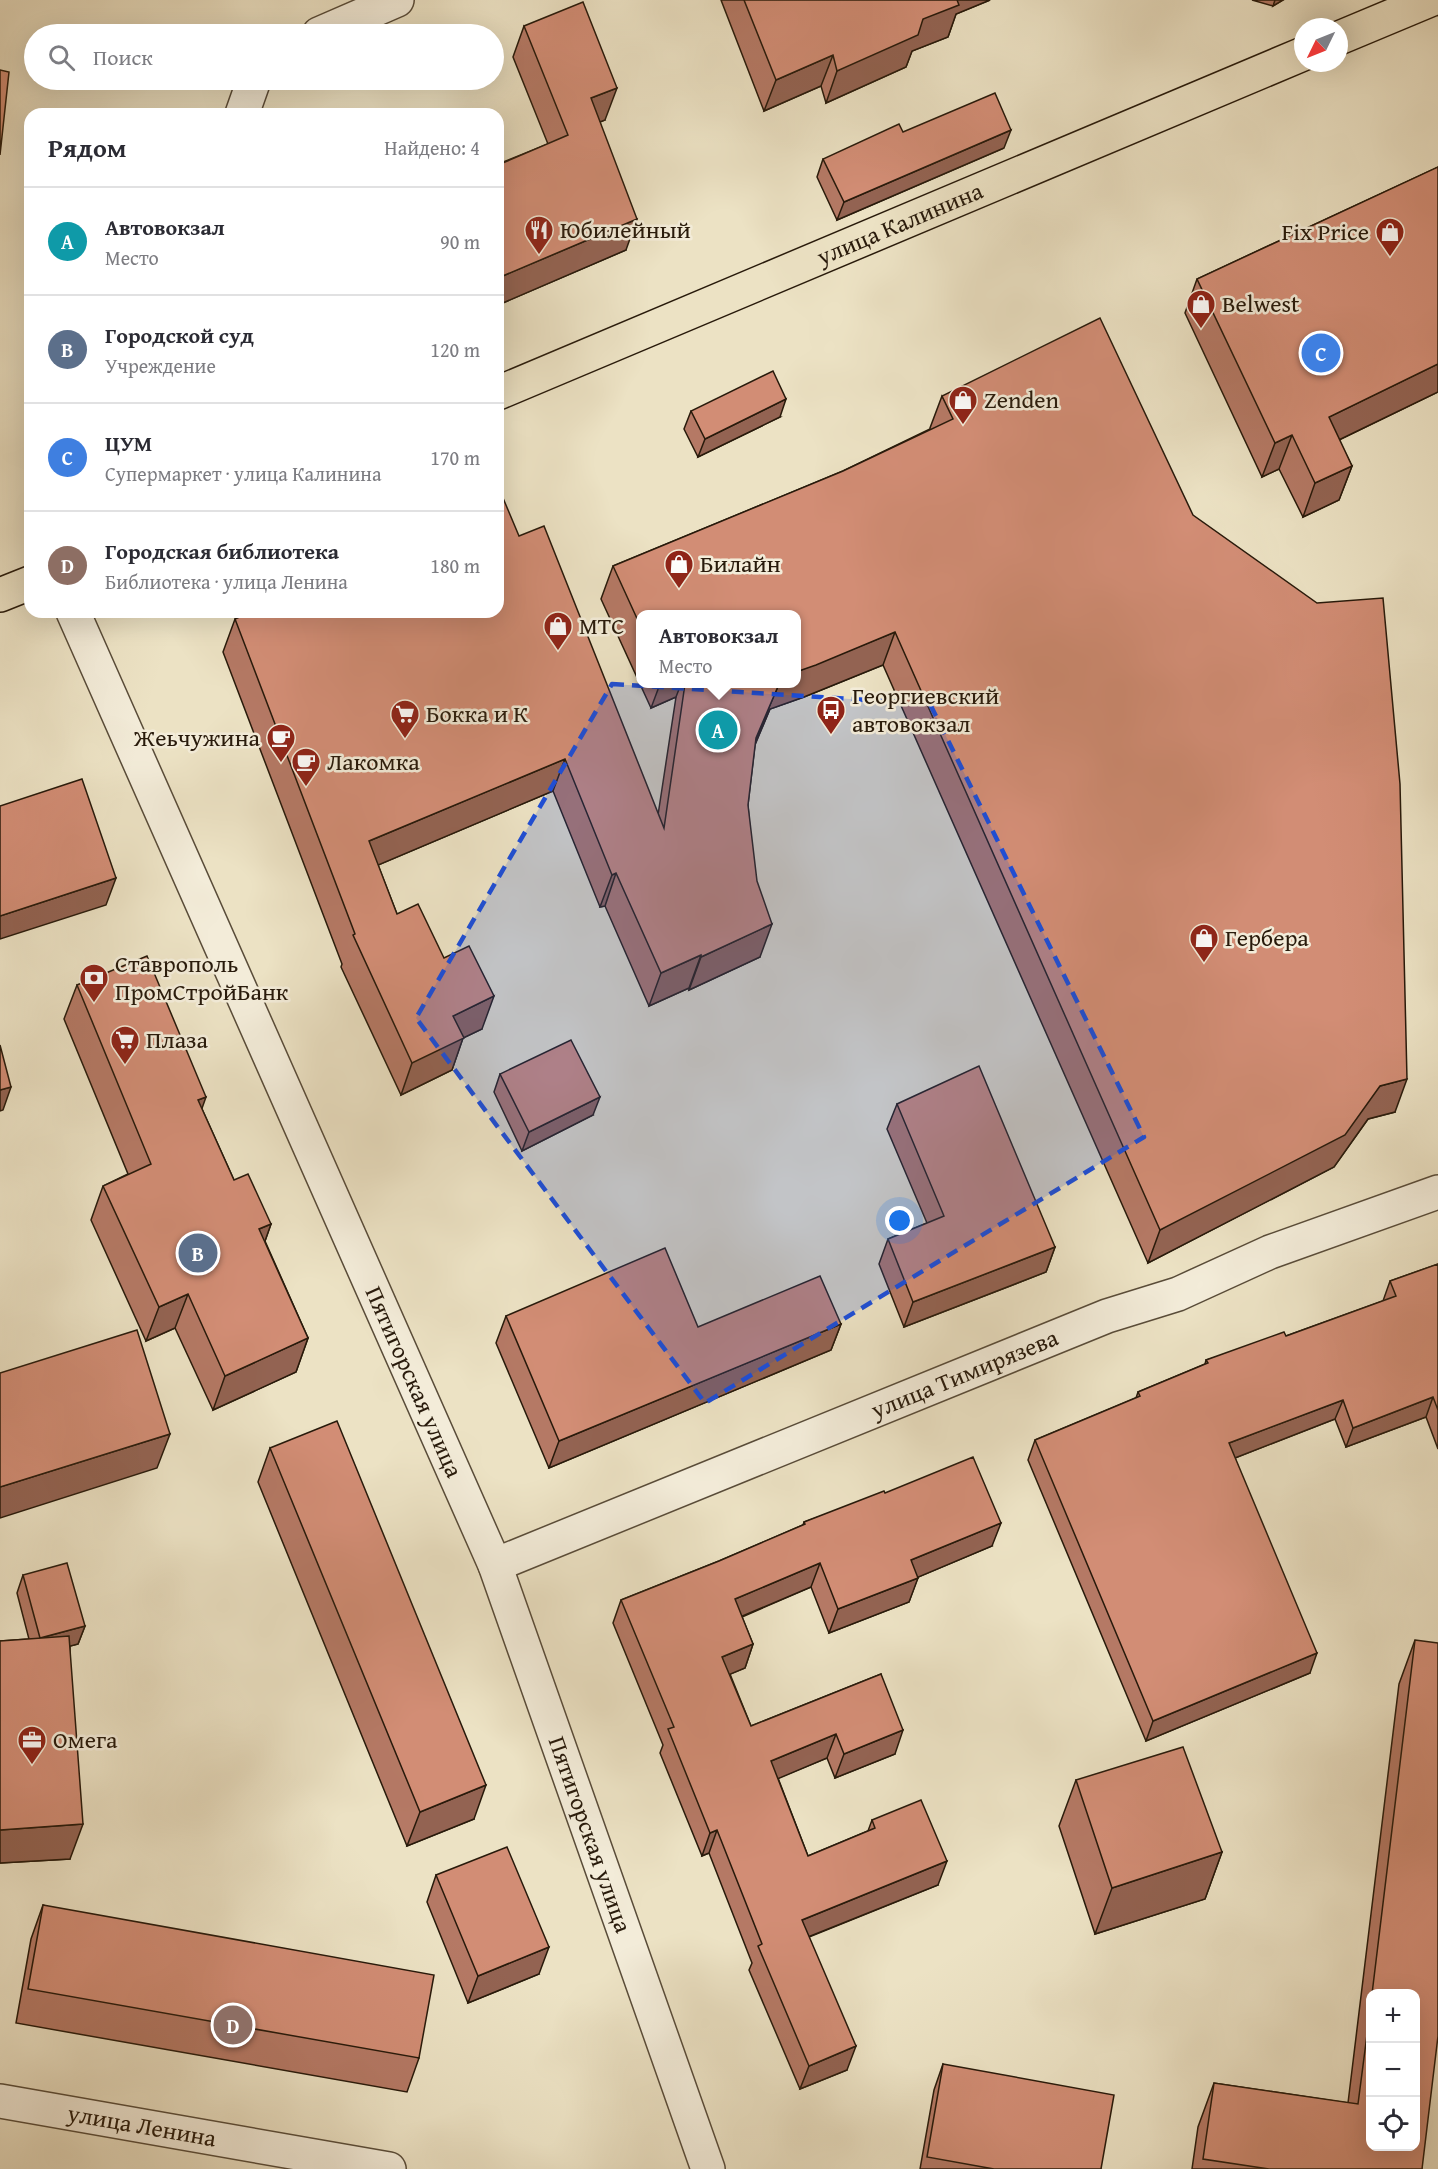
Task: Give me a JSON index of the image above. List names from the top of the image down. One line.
{"streets":{"main road":["улица Калинина"],"street":["улица Тимирязева","Пятигорская улица","улица Ленина"]},"crossings":[["улица Тимирязева","Пятигорская улица"]],"places":{"restaurant":["Юбилейный"],"shop":["Fix Price","Belwest","Zenden","Билайн","МТС","Гербера"],"bus stop":["Георгиевский автовокзал"],"supermarket":["Бокка и К","Плаза"],"cafe":["Жеьчужина","Лакомка"],"bank":["Ставрополь ПромСтройБанк"],"office":["Омега"]},"north":"bottom left","page":{"search":"Поиск","heading":["Рядом","Найдено: 4"],"list":[{"mark":"A","name":"Автовокзал","note":"Место","value":"90 m"},{"mark":"B","name":"Городской суд","note":"Учреждение","value":"120 m"},{"mark":"C","name":"ЦУМ","note":"Супермаркет · улица Калинина","value":"170 m"},{"mark":"D","name":"Городская библиотека","note":"Библиотека · улица Ленина","value":"180 m"}],"pins":["C","A","B","D"],"popup":["Автовокзал","Место"],"map_buttons":["+","−"]}}
